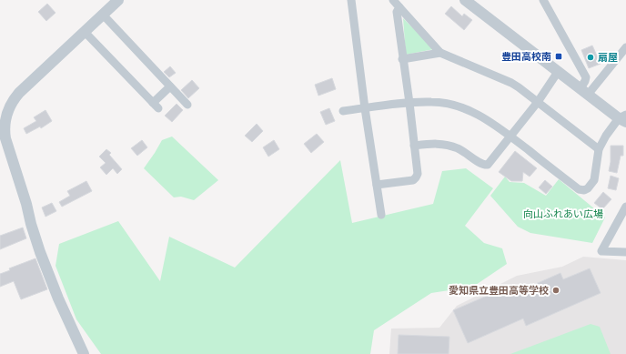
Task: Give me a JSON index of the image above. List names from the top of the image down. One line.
{"parks":["向山ふれあい広場"],"places":{"transit":["豊田高校南"],"other":["扇屋","愛知県立豊田高等学校"]}}
